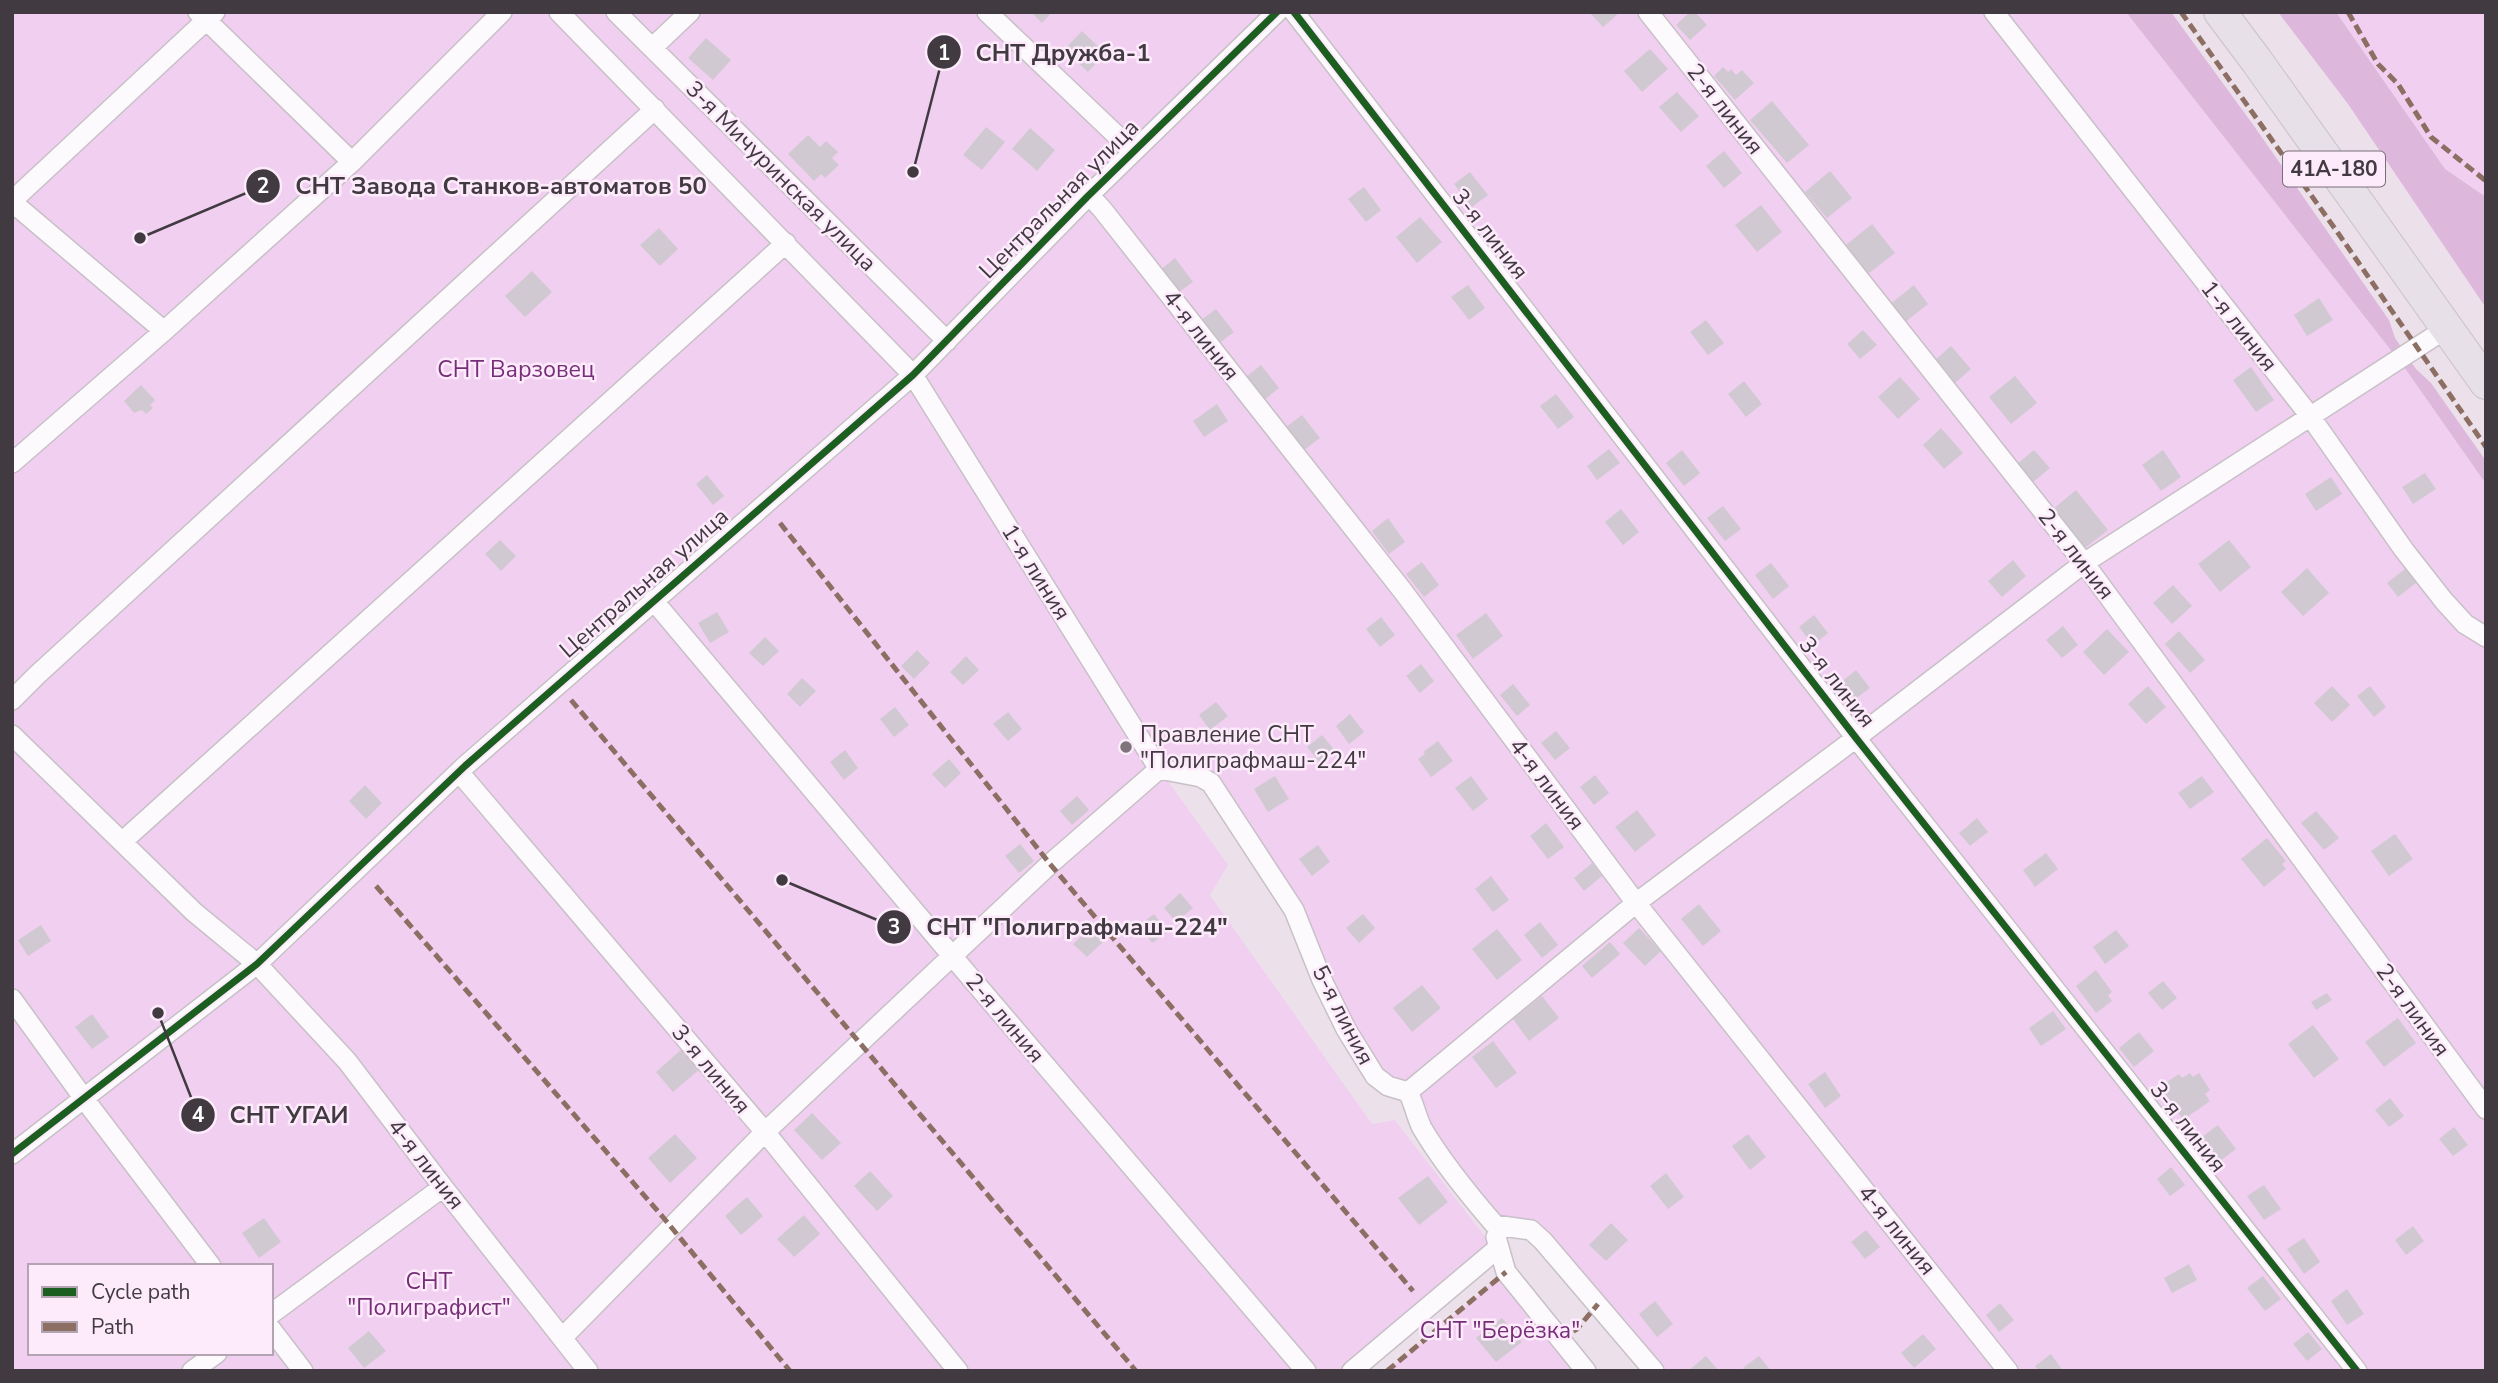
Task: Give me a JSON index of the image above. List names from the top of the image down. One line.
{"streets":{"main road":["41А-180"],"street":["2-я линия","3-я Мичуринская улица","Центральная улица","3-я линия","1-я линия","4-я линия","5-я линия"]},"crossings":[["2-я линия","Центральная улица"],["3-я Мичуринская улица","Центральная улица"],["Центральная улица","3-я линия"],["Центральная улица","1-я линия"],["Центральная улица","4-я линия"],["1-я линия","5-я линия"]],"parks":["СНТ Варзовец","СНТ \"Полиграфист\"","СНТ \"Берёзка\""],"places":["СНТ Дружба-1","СНТ Завода Станков-автоматов 50","Правление СНТ \"Полиграфмаш-224\"","СНТ \"Полиграфмаш-224\"","СНТ УГАИ"],"legend":["Cycle path","Path"]}
